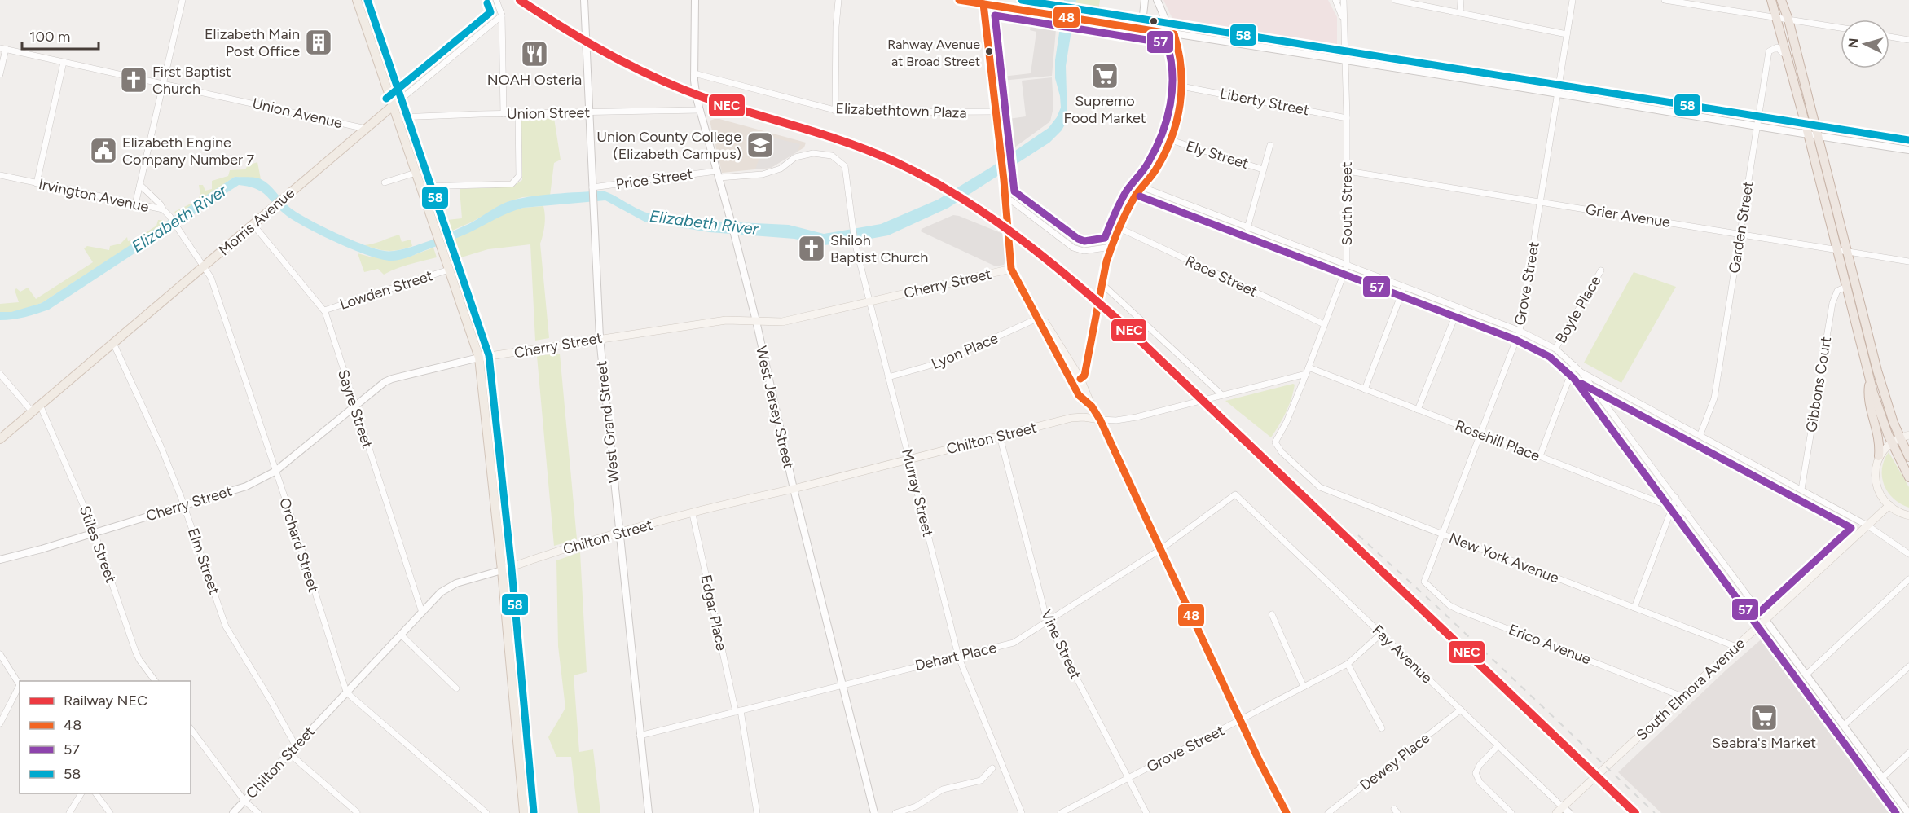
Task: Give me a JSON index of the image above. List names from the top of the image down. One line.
{"streets":{"main road":["Morris Avenue","Cherry Street","Chilton Street","South Elmora Avenue"],"street":["Liberty Street","Elizabethtown Plaza","Union Avenue","Union Street","Ely Street","Price Street","Irvington Avenue","South Street","Grier Avenue","Garden Street","Race Street","Grove Street","Lowden Street","Boyle Place","Lyon Place","Gibbons Court","West Jersey Street","Sayre Street","West Grand Street","Rosehill Place","Murray Street","Stiles Street","Orchard Street","New York Avenue","Elm Street","Edgar Place","Vine Street","Erico Avenue","Fay Avenue","Dehart Place","Dewey Place"]},"crossings":[["Liberty Street","South Street"],["Elizabethtown Plaza","West Jersey Street"],["Union Avenue","Morris Avenue"],["Union Street","West Jersey Street"],["Union Street","West Grand Street"],["Price Street","West Jersey Street"],["Price Street","West Grand Street"],["Price Street","Murray Street"],["Irvington Avenue","Orchard Street"],["South Street","Grier Avenue"],["South Street","Race Street"],["South Street","Rosehill Place"],["South Street","New York Avenue"],["Grier Avenue","Garden Street"],["Grier Avenue","Grove Street"],["Morris Avenue","Sayre Street"],["Morris Avenue","Stiles Street"],["Morris Avenue","Orchard Street"],["Morris Avenue","Elm Street"],["Cherry Street","West Jersey Street"],["Cherry Street","Sayre Street"],["Cherry Street","West Grand Street"],["Cherry Street","Murray Street"],["Cherry Street","Stiles Street"],["Cherry Street","Orchard Street"],["Cherry Street","Elm Street"],["Grove Street","Rosehill Place"],["Grove Street","New York Avenue"],["Grove Street","Vine Street"],["Grove Street","Erico Avenue"],["Grove Street","Fay Avenue"],["Lowden Street","Sayre Street"],["Lyon Place","Murray Street"],["West Jersey Street","Chilton Street"],["West Jersey Street","Dehart Place"],["Sayre Street","Chilton Street"],["West Grand Street","Chilton Street"],["West Grand Street","Dehart Place"],["Chilton Street","Murray Street"],["Chilton Street","Orchard Street"],["Chilton Street","Elm Street"],["Chilton Street","Edgar Place"],["Chilton Street","Vine Street"],["Rosehill Place","New York Avenue"],["Murray Street","Dehart Place"],["New York Avenue","South Elmora Avenue"],["Edgar Place","Dehart Place"],["Vine Street","Dehart Place"],["Erico Avenue","South Elmora Avenue"],["Fay Avenue","Dehart Place"],["Fay Avenue","South Elmora Avenue"],["Fay Avenue","Dewey Place"]],"water":["Elizabeth River"],"places":{"building":["Elizabeth Main Post Office"],"other":["Rahway Avenue at Broad Street"],"restaurant":["NOAH Osteria"],"supermarket":["Supremo Food Market","Seabra's Market"],"church":["First Baptist Church","Shiloh Baptist Church"],"school or university":["Union County College (Elizabeth Campus)"],"public building":["Elizabeth Engine Company Number 7"]},"lines":["rail line NEC","transit line 48","transit line 58","transit line 57"],"legend":["Railway NEC","48","57","58"],"scale_bar":"100 m","north":"left"}
